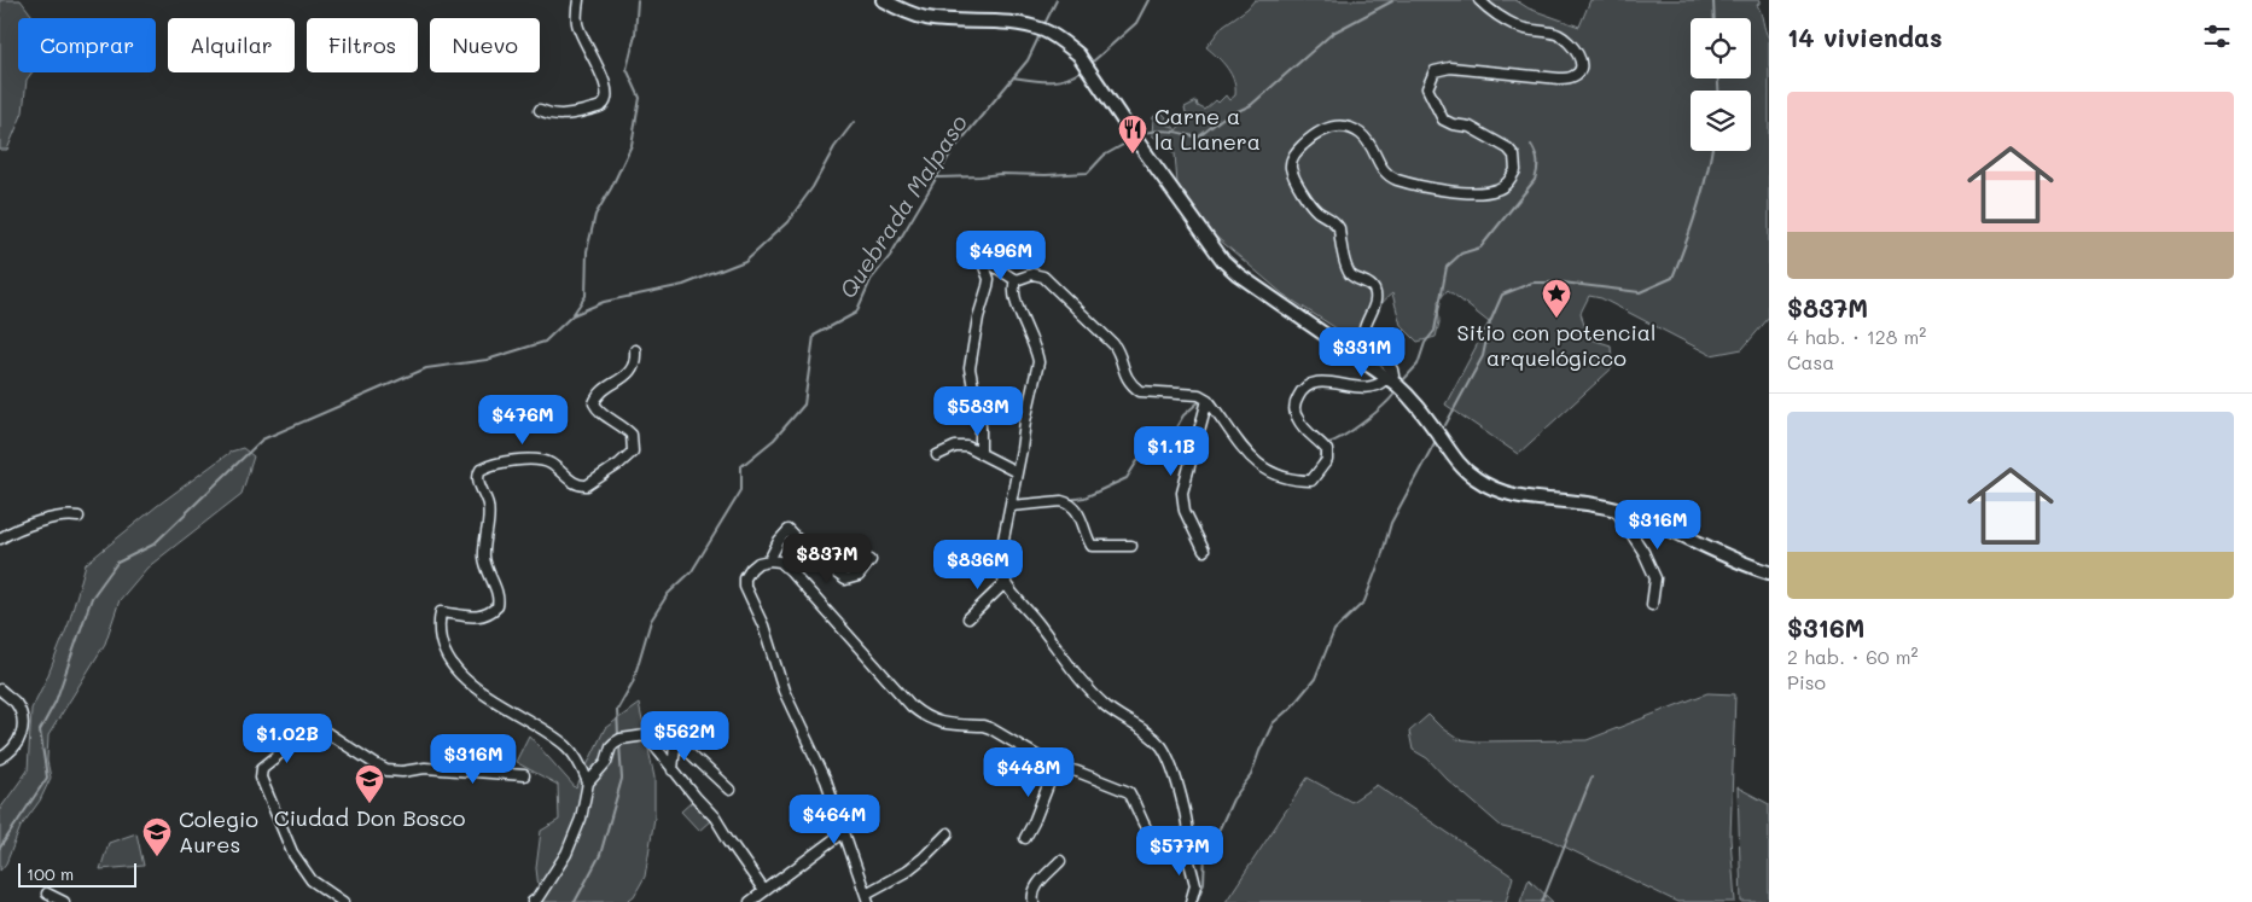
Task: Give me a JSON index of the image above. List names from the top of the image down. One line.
{"water":["Quebrada Malpaso"],"places":{"restaurant":["Carne a la Llanera"],"place":["Sitio con potencial arquelógicco"],"school or university":["Ciudad Don Bosco","Colegio Aures"]},"scale_bar":"100 m","page":{"heading":"14 viviendas","chip":["Comprar","Alquilar","Filtros","Nuevo"],"list":[{"name":"$837M","note":"4 hab. · 128 m² · Casa"},{"name":"$316M","note":"2 hab. · 60 m² · Piso"}],"price":["$496M","$331M","$583M","$476M","$1.1B","$316M","$837M","$836M","$562M","$1.02B","$316M","$448M","$464M","$577M"],"scale":"100 m"}}
